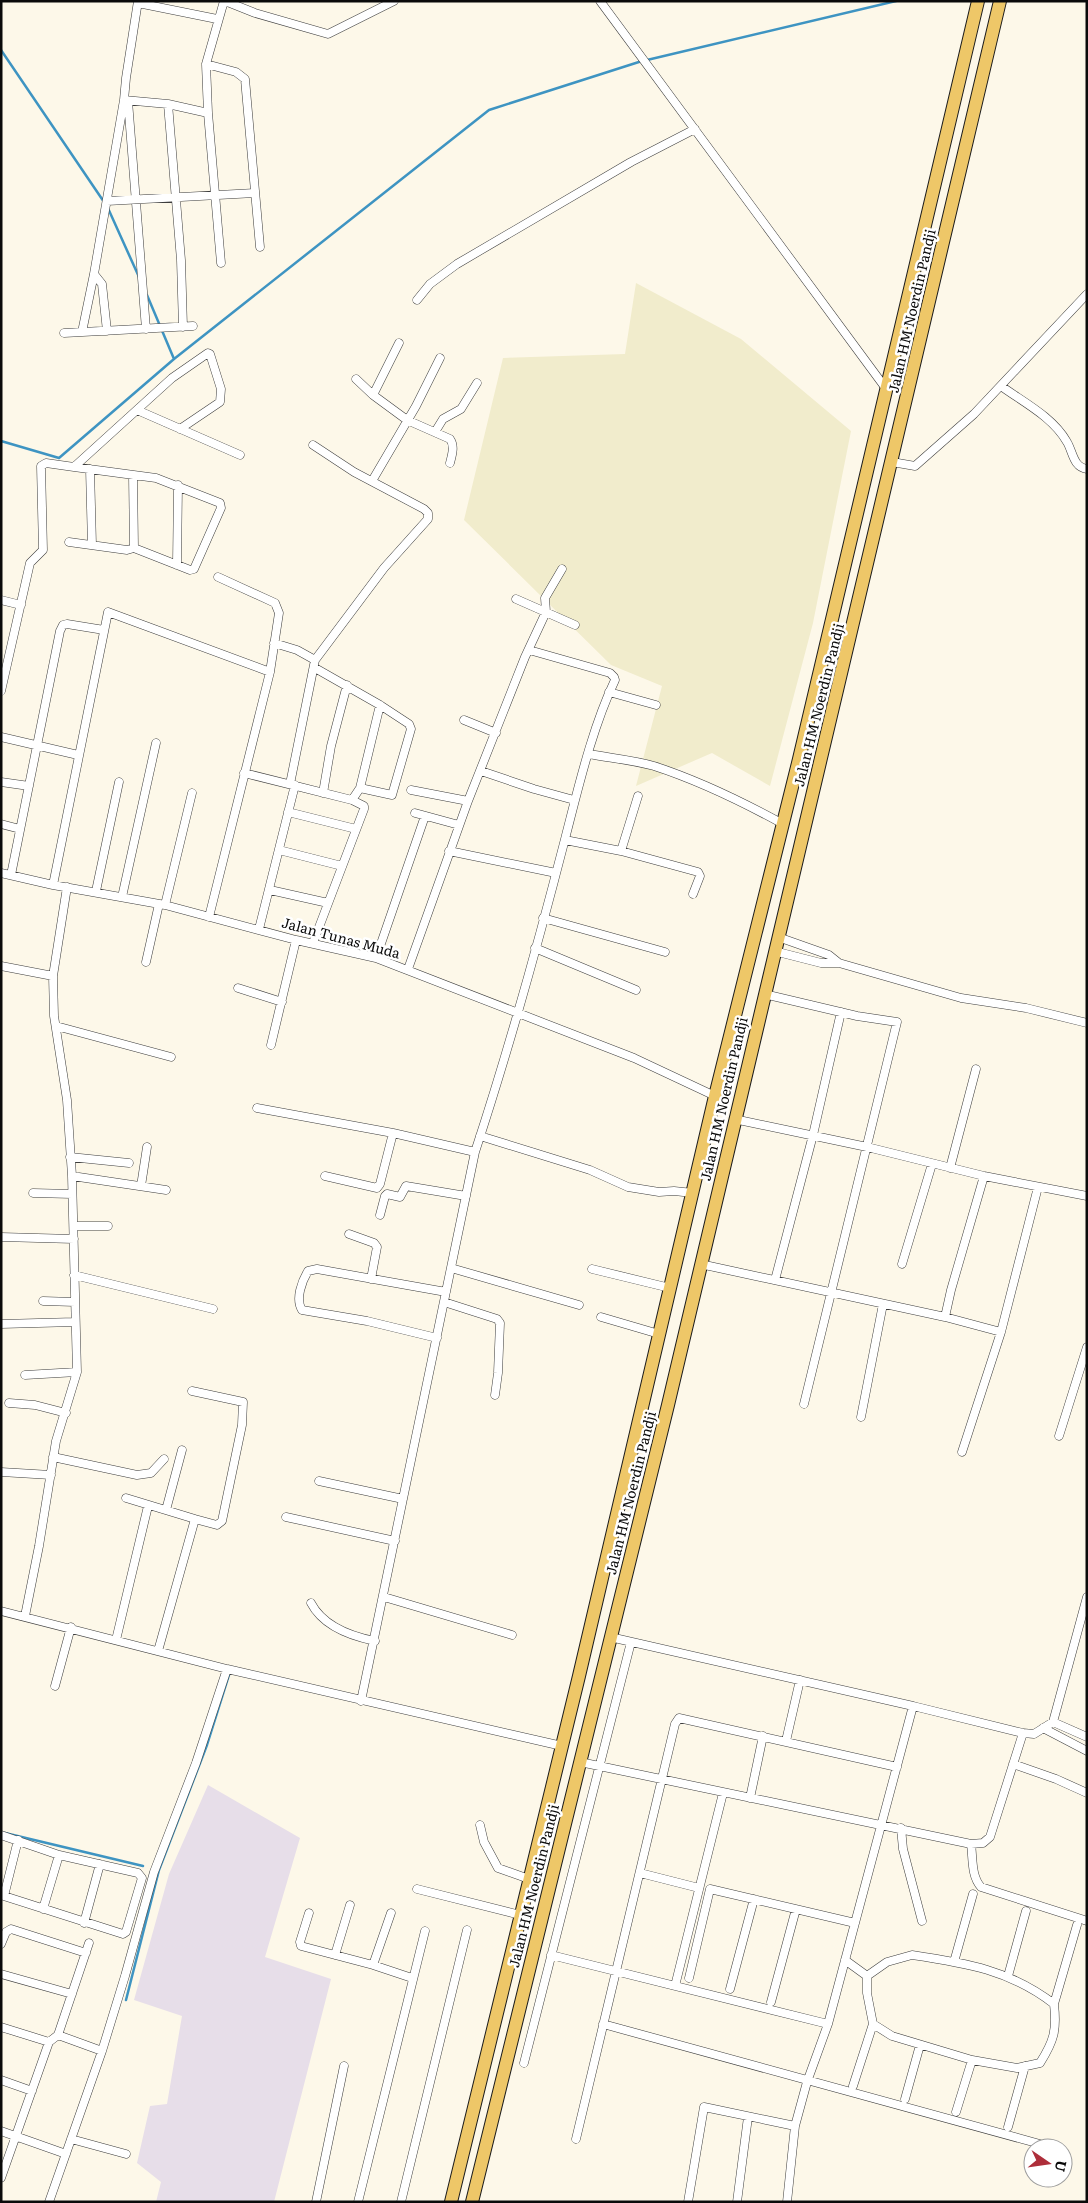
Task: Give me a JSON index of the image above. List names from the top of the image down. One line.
{"streets":{"main road":["Jalan HM Noerdin Pandji"],"street":["Jalan Tunas Muda"]},"crossings":[["Jalan HM Noerdin Pandji","Jalan Tunas Muda"]],"north":"right"}
